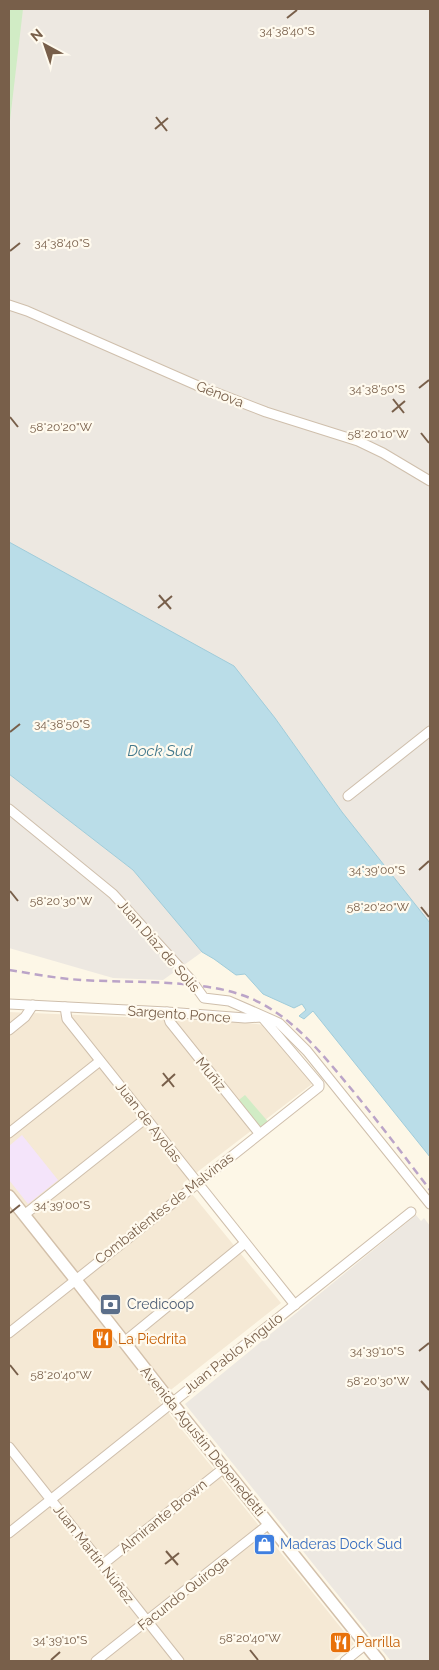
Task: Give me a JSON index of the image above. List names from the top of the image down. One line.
{"streets":{"main road":["Avenida Agustín Debenedetti"],"street":["Génova","Juan Díaz de Solís","Sargento Ponce","Muñiz","Juan de Ayolas","Combatientes de Malvinas","Juan Pablo Angulo","Almirante Brown","Juan Martín Núñez","Facundo Quiroga"]},"crossings":[["Juan Díaz de Solís","Sargento Ponce"],["Juan Díaz de Solís","Combatientes de Malvinas"],["Sargento Ponce","Muñiz"],["Sargento Ponce","Juan de Ayolas"],["Sargento Ponce","Combatientes de Malvinas"],["Muñiz","Combatientes de Malvinas"],["Juan de Ayolas","Combatientes de Malvinas"],["Juan de Ayolas","Juan Pablo Angulo"],["Combatientes de Malvinas","Avenida Agustín Debenedetti"],["Juan Pablo Angulo","Avenida Agustín Debenedetti"],["Juan Pablo Angulo","Juan Martín Núñez"],["Avenida Agustín Debenedetti","Almirante Brown"],["Avenida Agustín Debenedetti","Facundo Quiroga"],["Almirante Brown","Juan Martín Núñez"],["Juan Martín Núñez","Facundo Quiroga"]],"water":["Dock Sud"],"places":{"bank":["Credicoop"],"restaurant":["La Piedrita","Parrilla"],"shop":["Maderas Dock Sud"]},"north":"top left","coordinates":["34°38'40\"S","34°38'50\"S","58°20'20\"W","58°20'10\"W","34°39'00\"S","58°20'30\"W","34°39'10\"S","58°20'40\"W"]}
